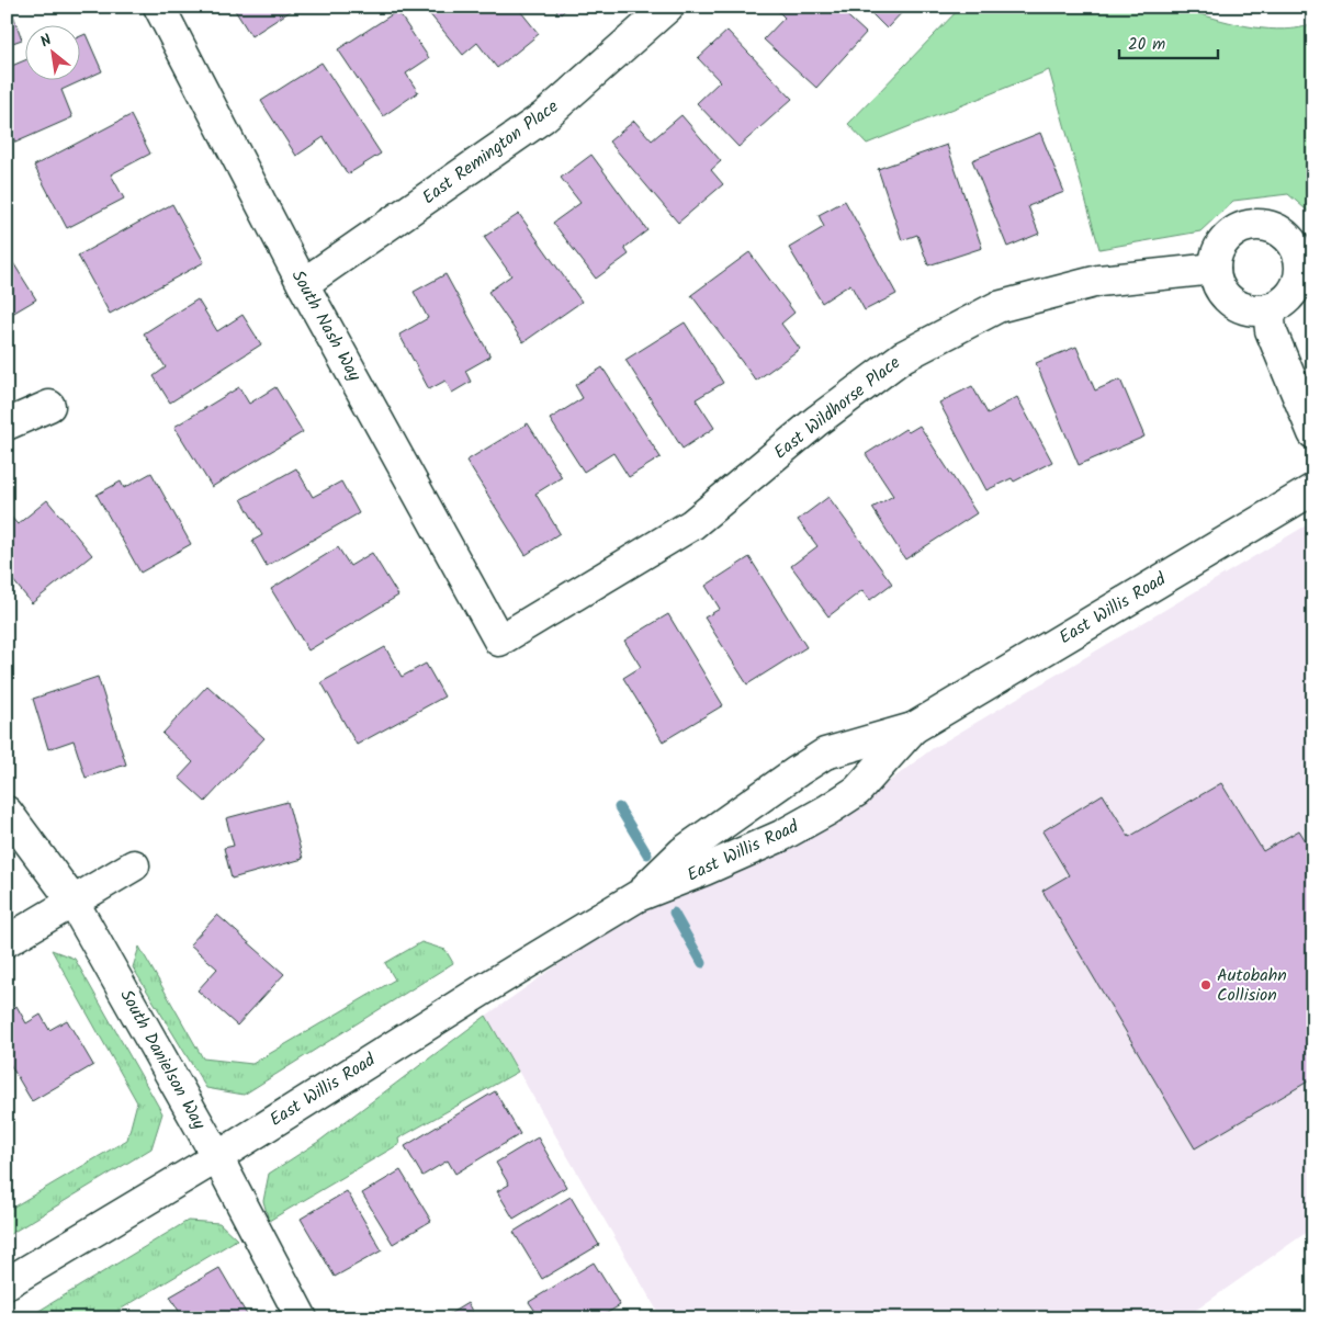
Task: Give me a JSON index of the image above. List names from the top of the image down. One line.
{"streets":{"street":["East Remington Place","South Nash Way","East Wildhorse Place","East Willis Road","South Danielson Way"]},"crossings":[["East Remington Place","South Nash Way"],["South Nash Way","East Wildhorse Place"],["East Willis Road","South Danielson Way"]],"places":["Autobahn Collision"],"scale_bar":"20 m","north":"top left"}
